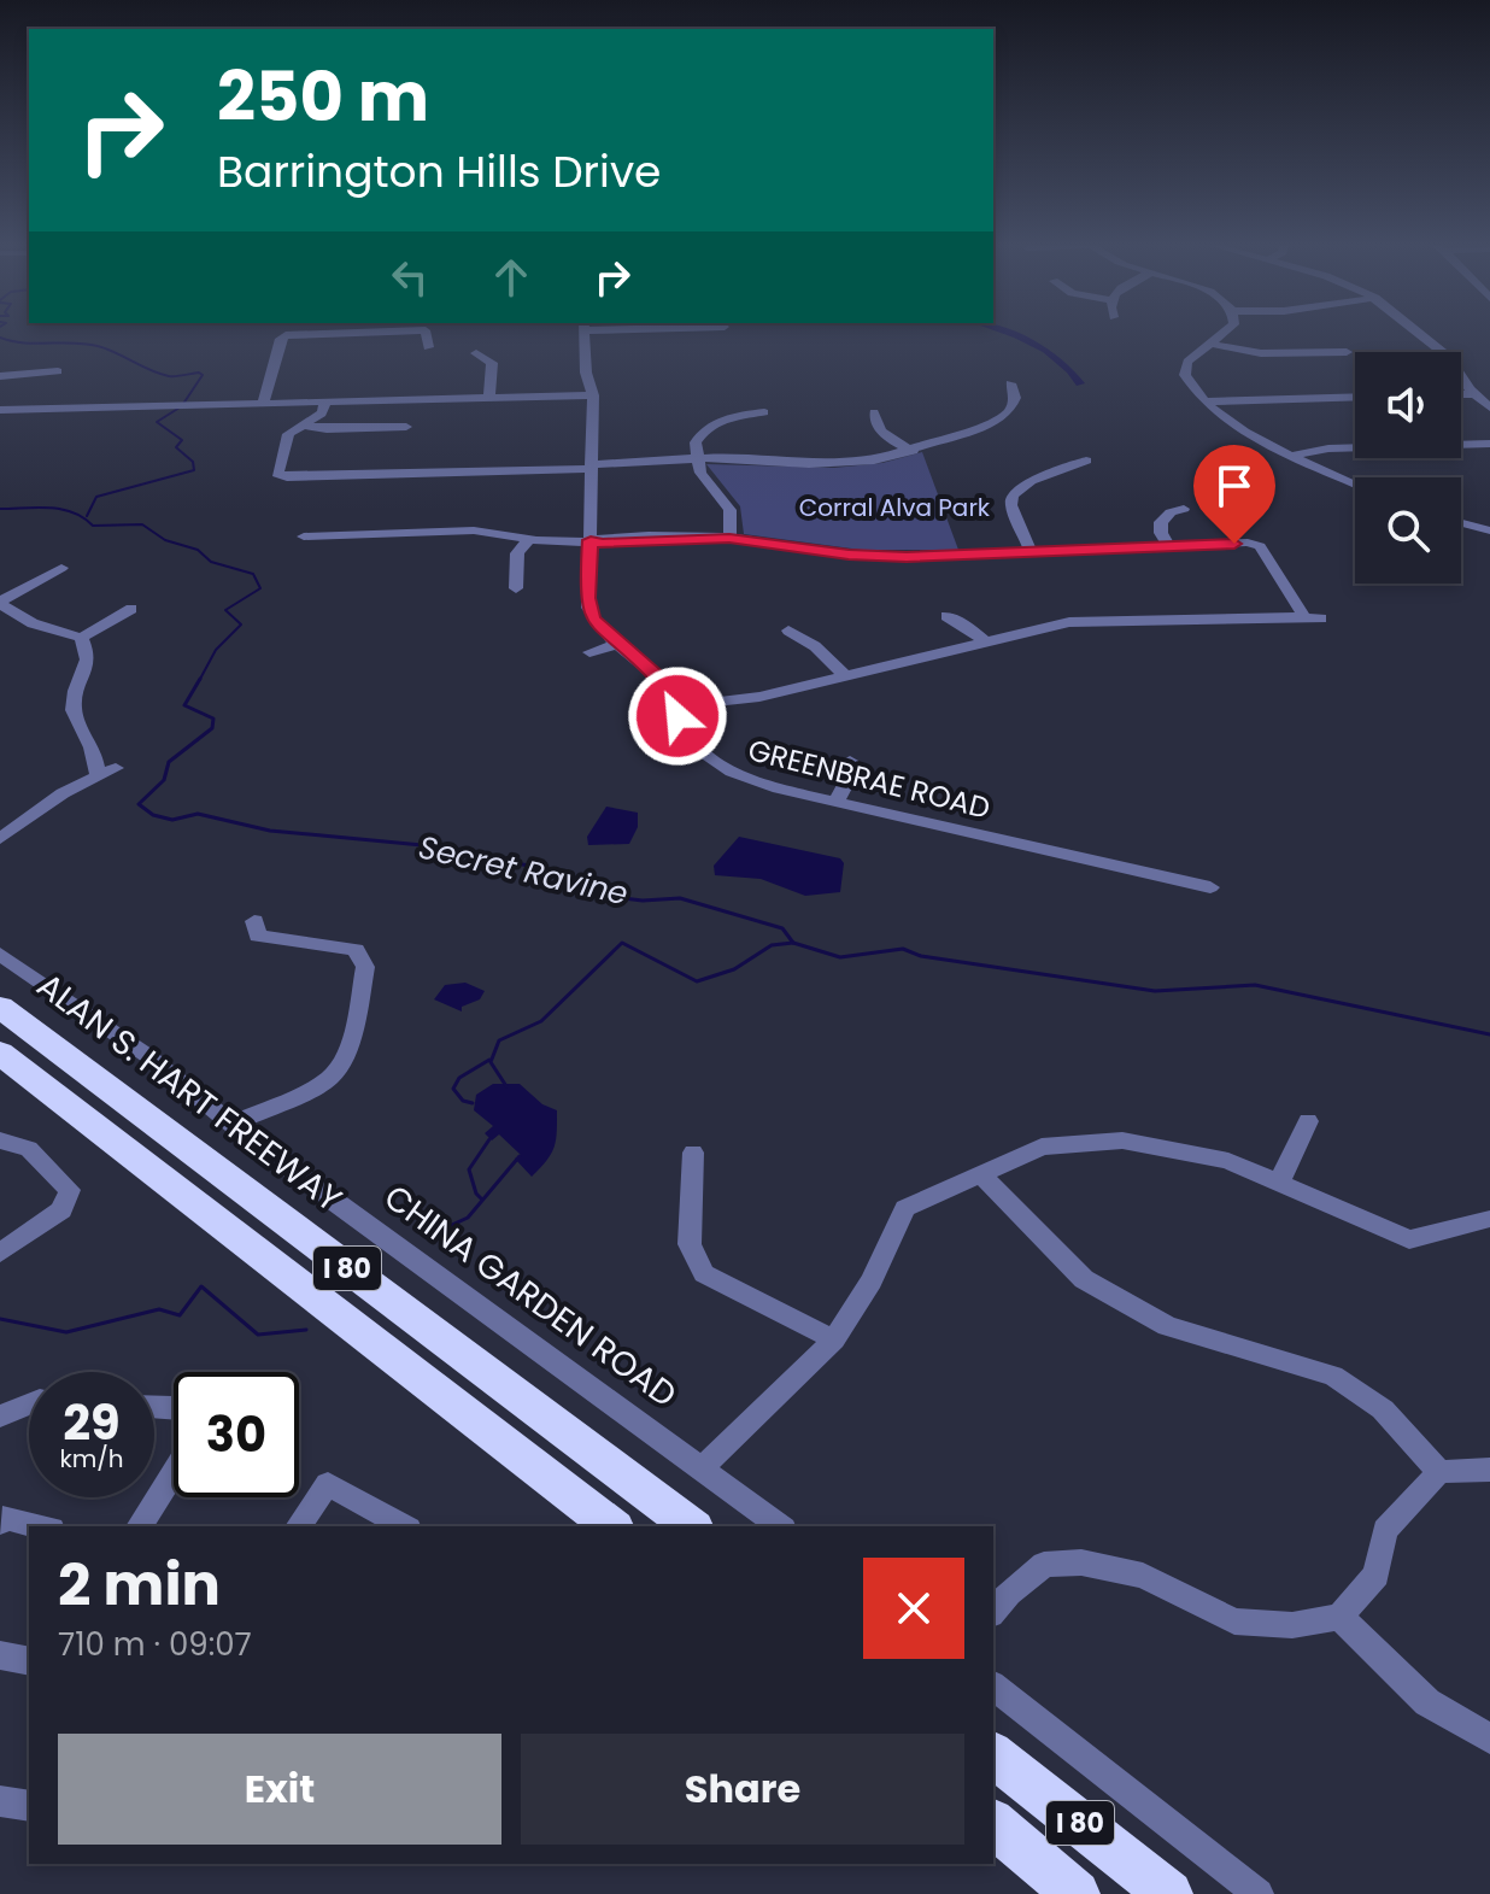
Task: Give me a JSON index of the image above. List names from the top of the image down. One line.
{"streets":{"highway":["ALAN S. HART FREEWAY","I 80"],"street":["GREENBRAE ROAD","CHINA GARDEN ROAD"]},"water":["Secret Ravine"],"parks":["Corral Alva Park"],"page":{"turn":["250 m","Barrington Hills Drive"],"speed":"29 km/h","limit":"30","heading":["2 min","710 m · 09:07"],"buttons":["Exit","Share"]}}
